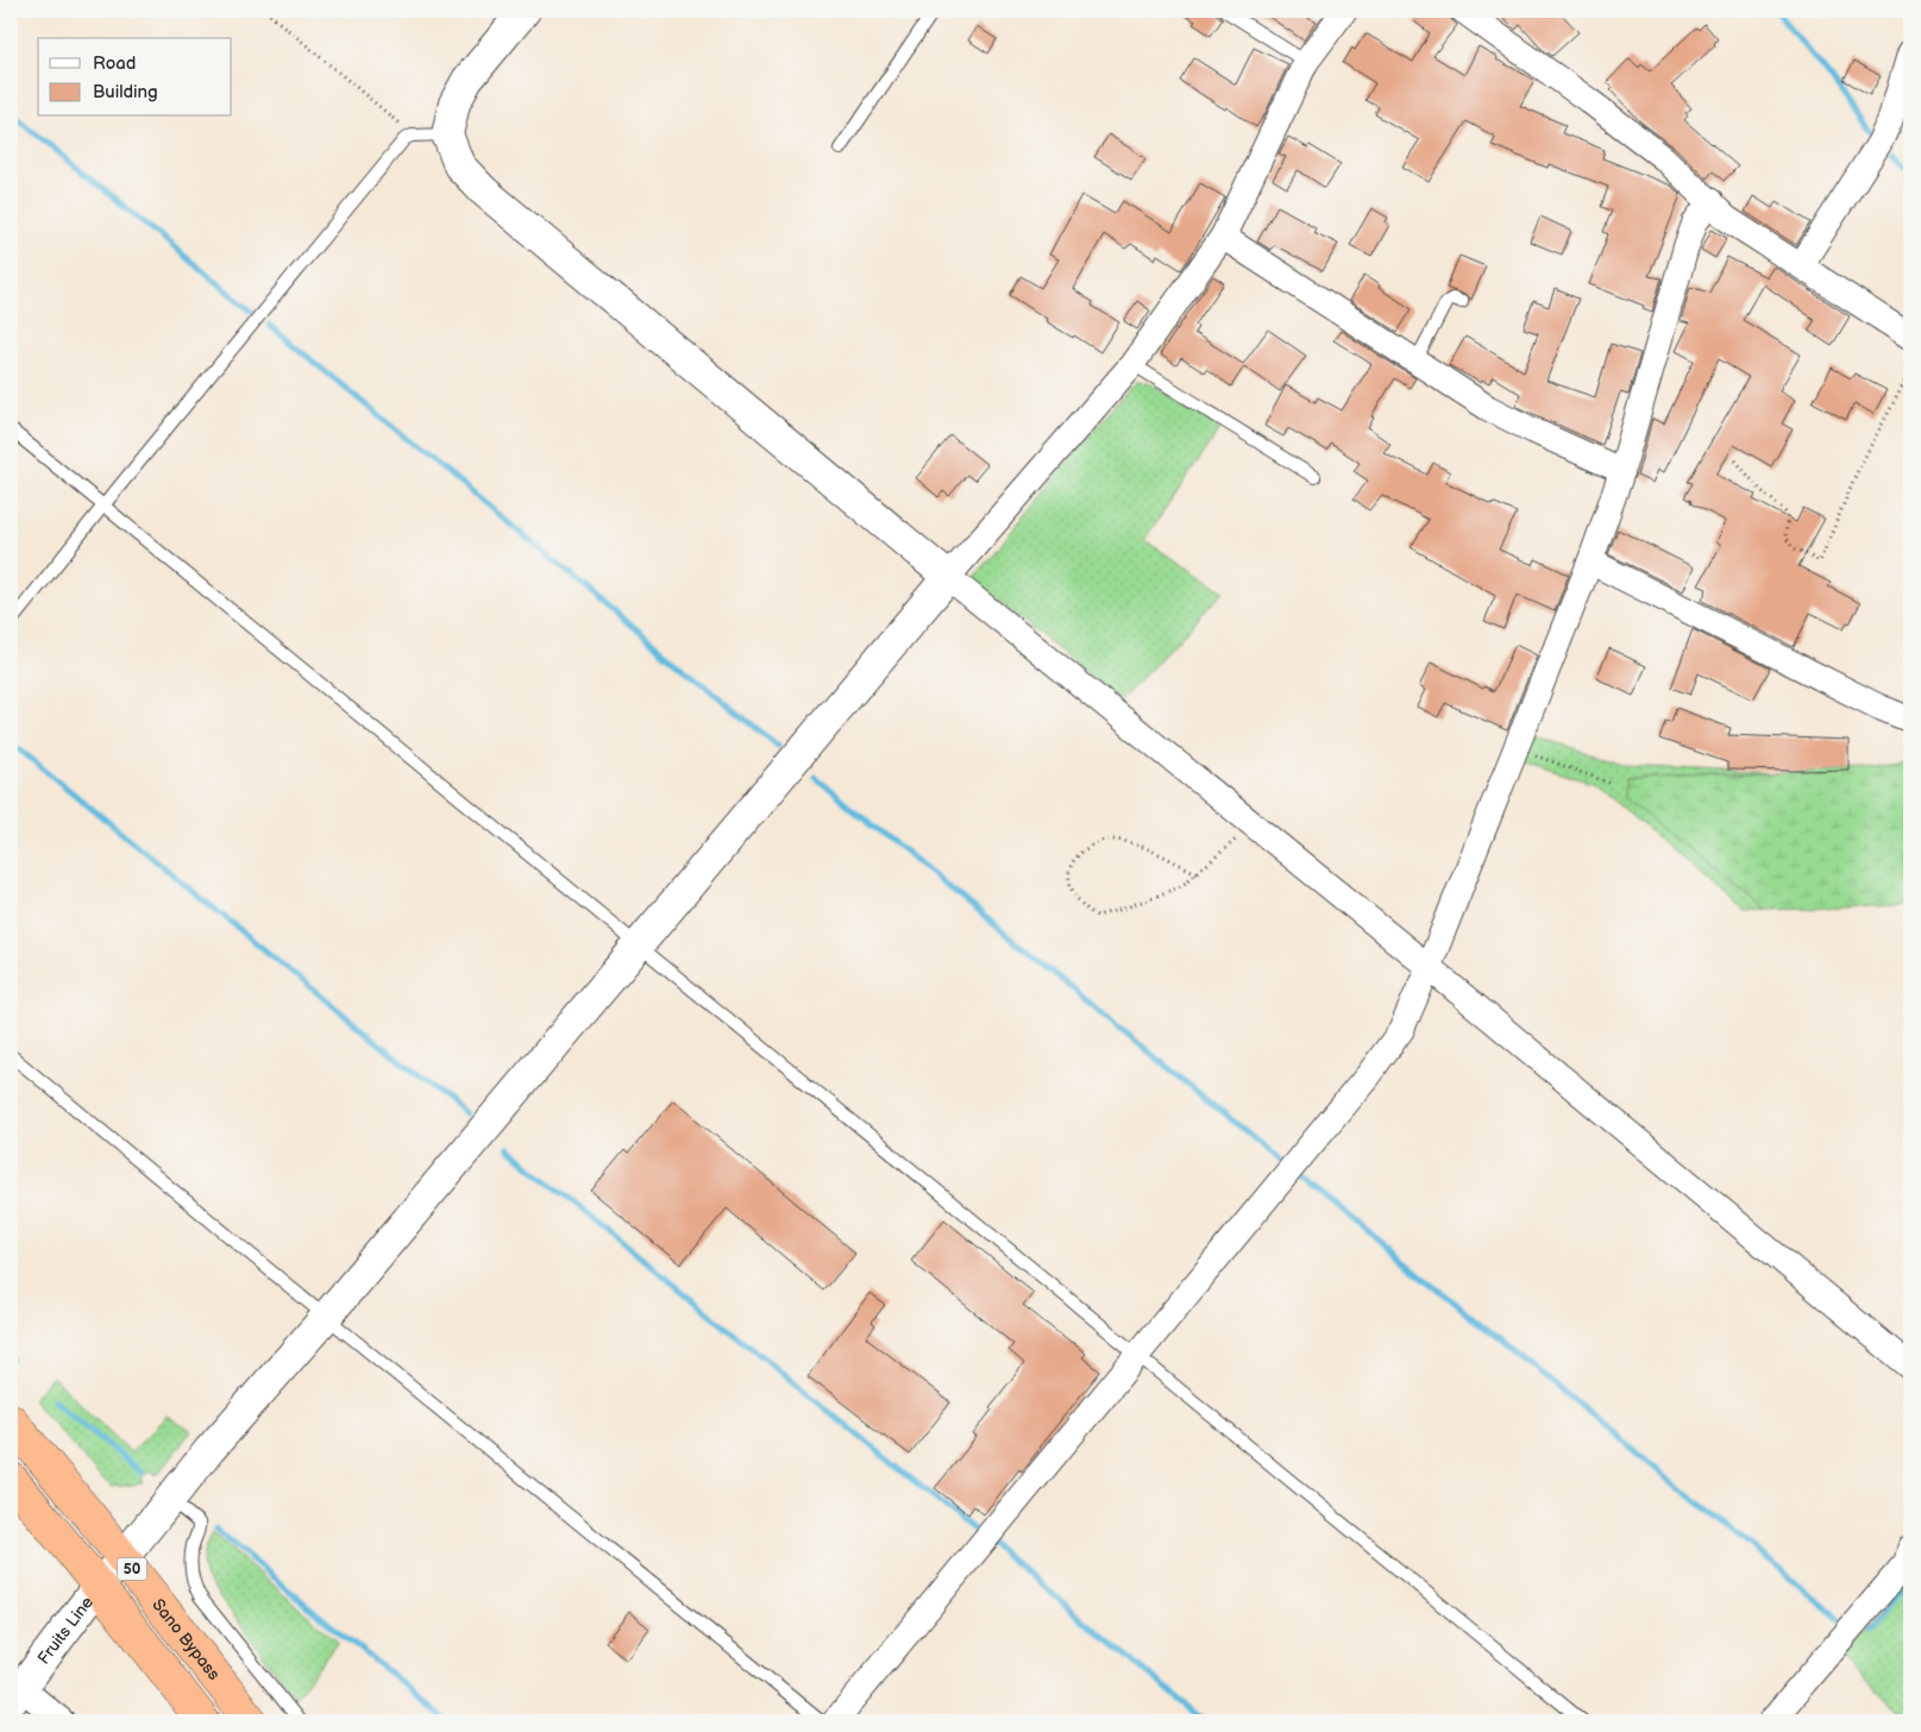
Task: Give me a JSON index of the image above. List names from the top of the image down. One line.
{"streets":{"highway":["50","Sano Bypass"],"street":["Fruits Line"]},"crossings":[["50","Fruits Line"],["Fruits Line","Sano Bypass"]],"legend":["Road","Building"]}
